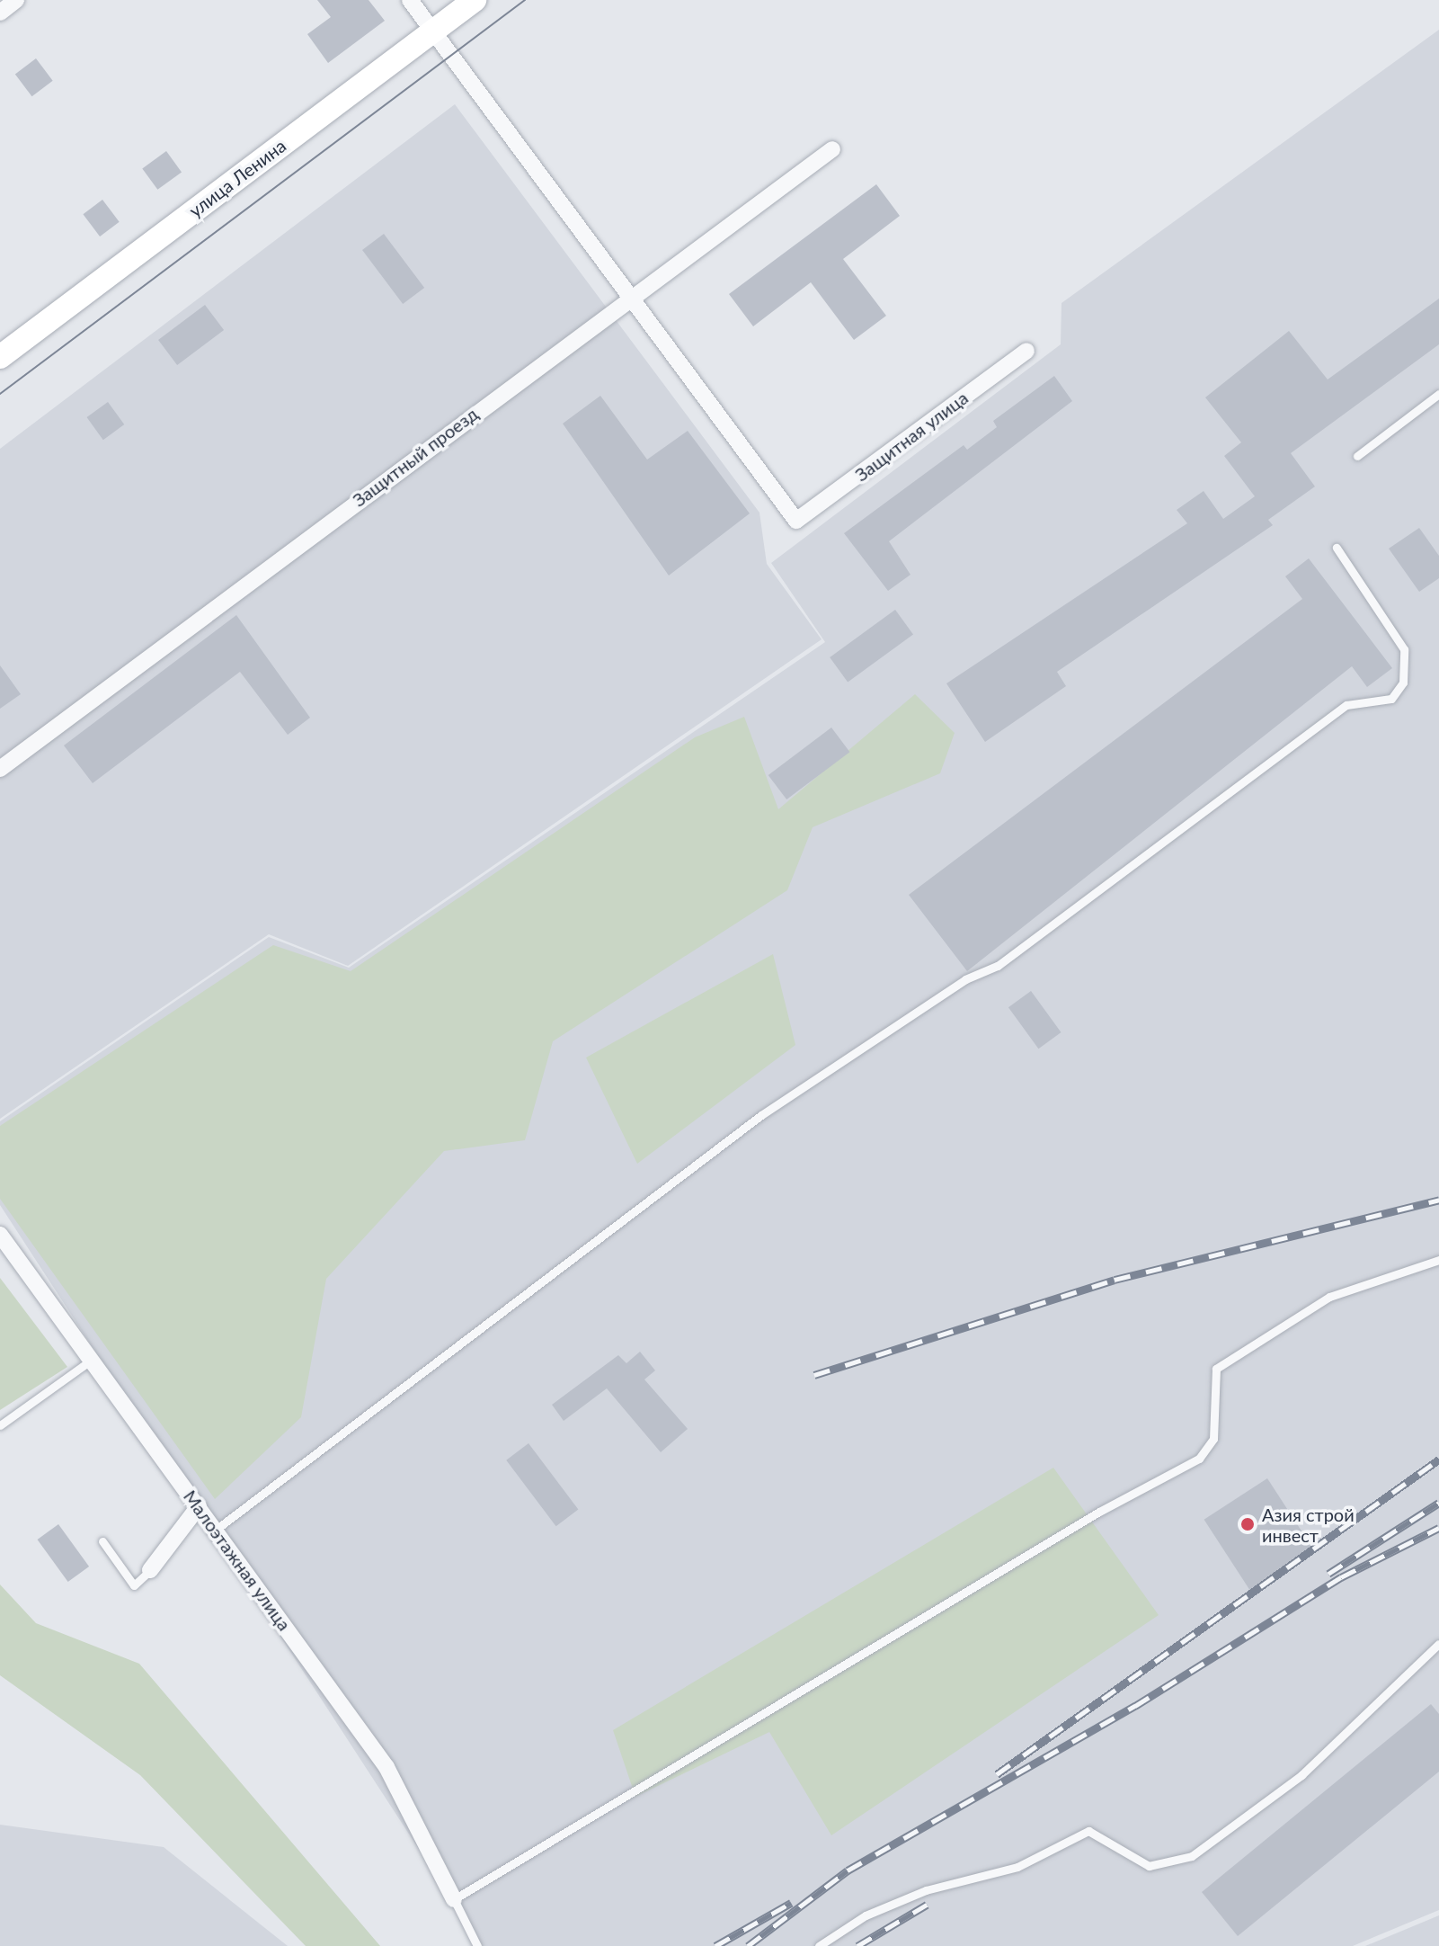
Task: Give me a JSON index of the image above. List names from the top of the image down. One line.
{"streets":{"main road":["улица Ленина"],"street":["Защитная улица","Защитный проезд","Малоэтажная улица"]},"crossings":[["Защитная улица","Защитный проезд"]],"places":["Азия строй инвест"]}
